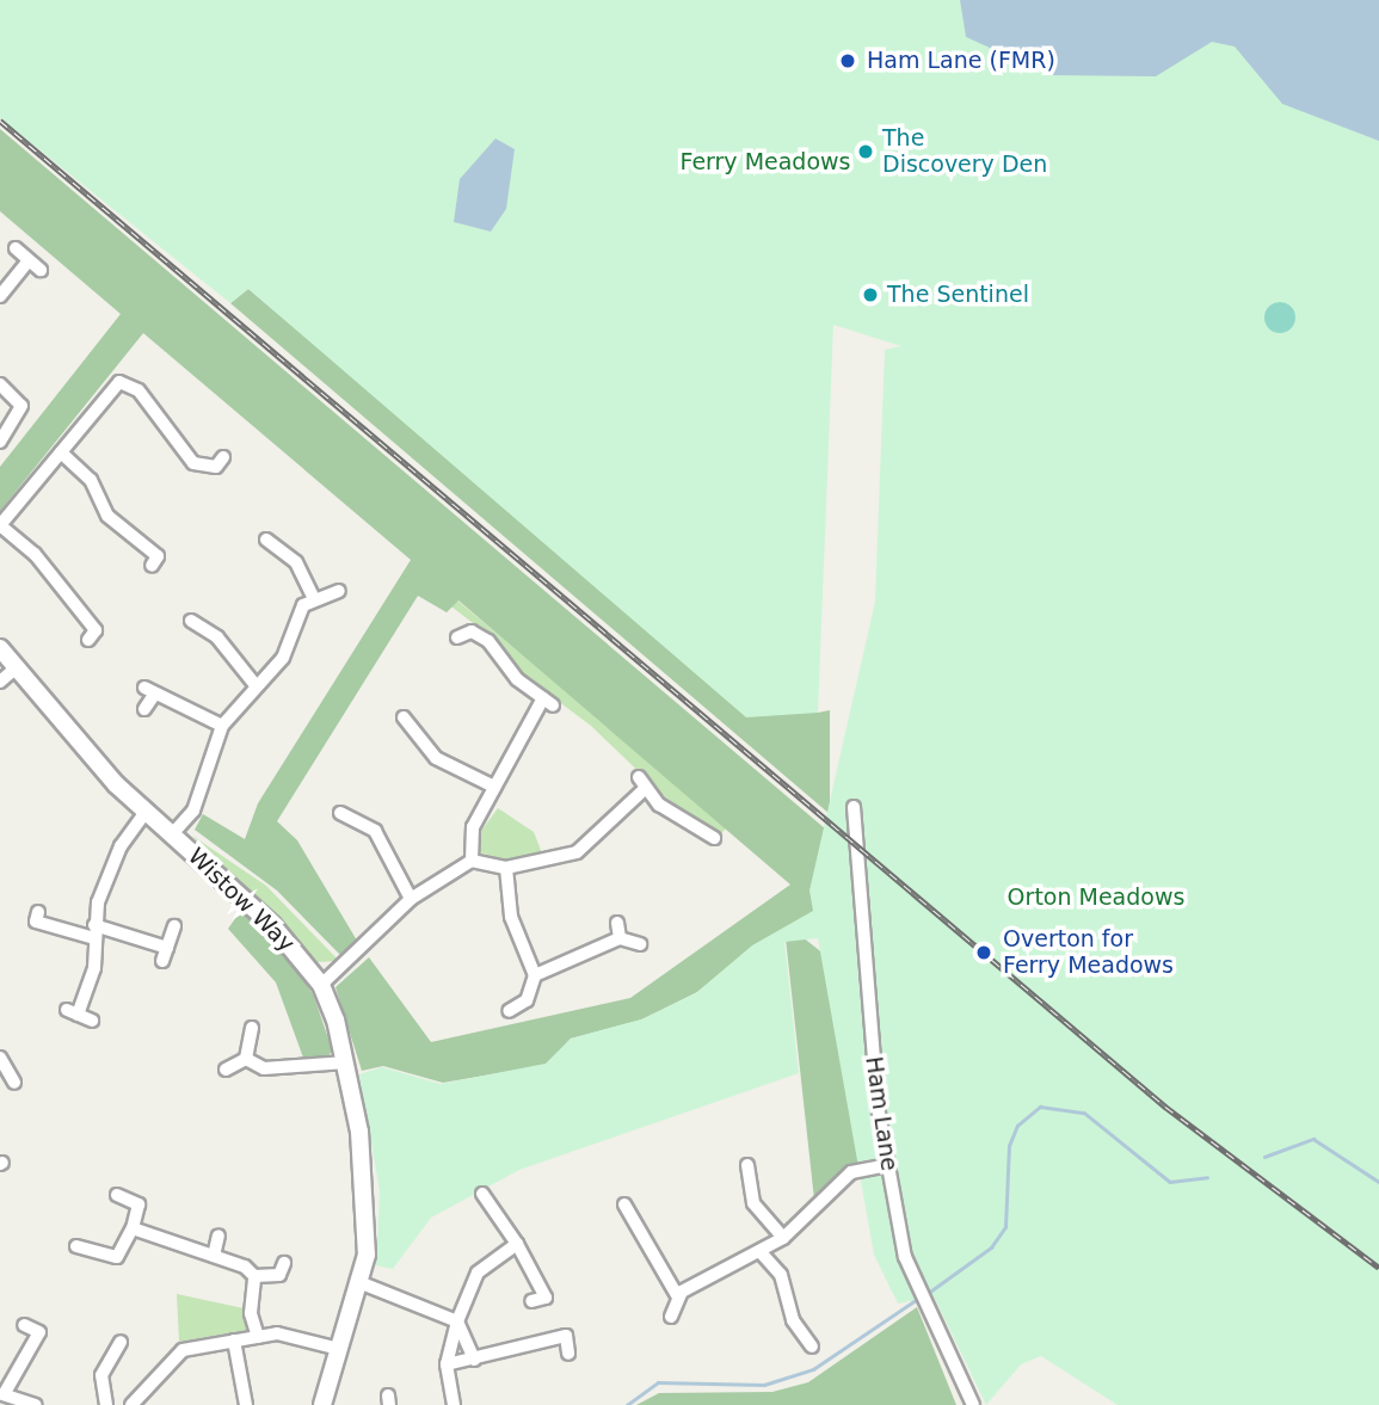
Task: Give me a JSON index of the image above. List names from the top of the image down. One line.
{"streets":{"street":["Wistow Way","Ham Lane"]},"parks":["Ferry Meadows","Orton Meadows"],"places":["Ham Lane (FMR)","The Discovery Den","The Sentinel","Overton for Ferry Meadows"]}
